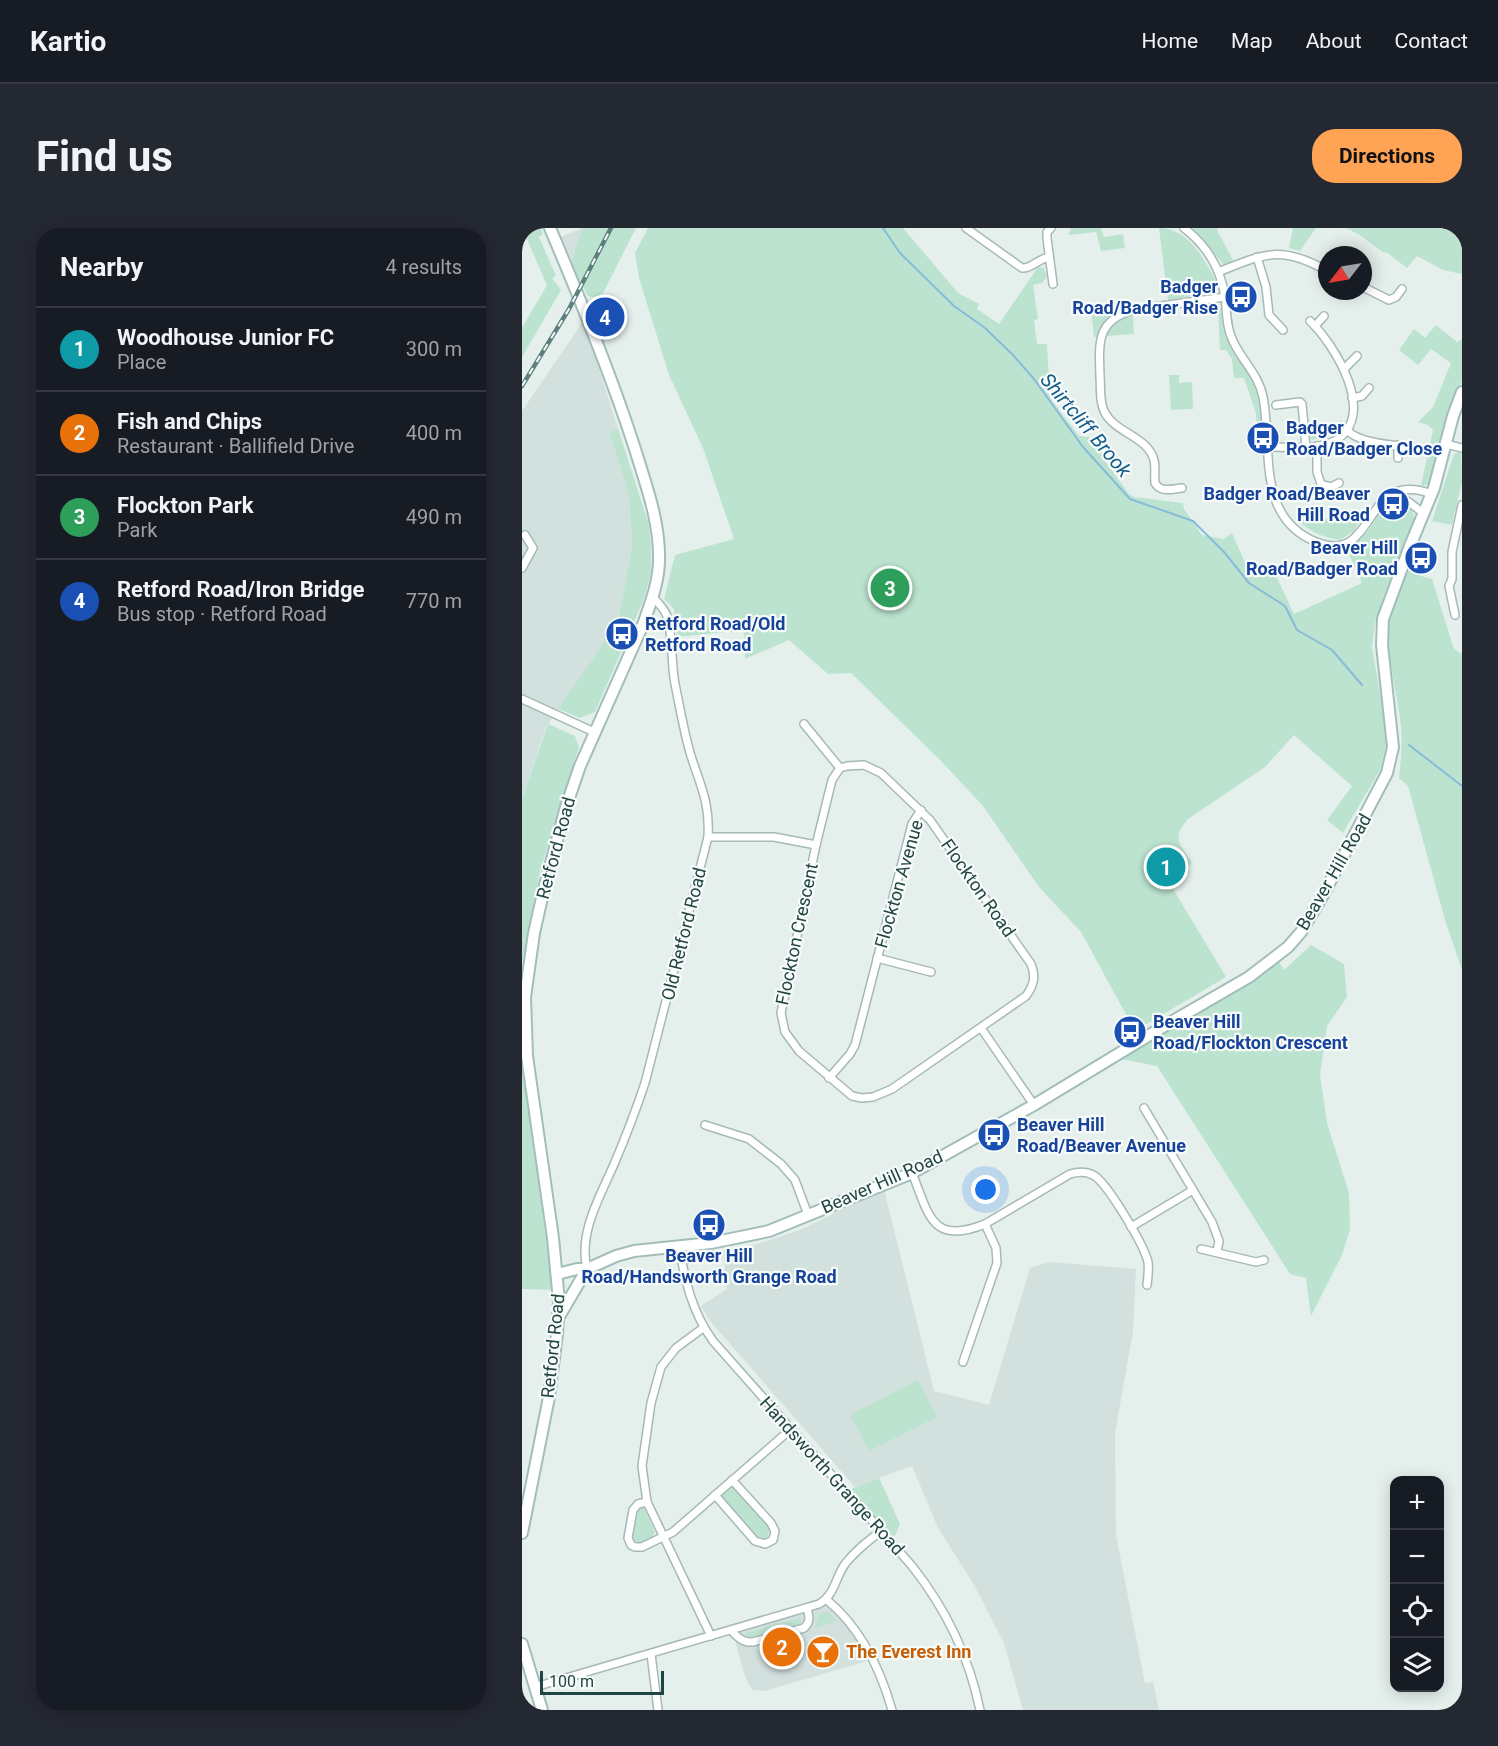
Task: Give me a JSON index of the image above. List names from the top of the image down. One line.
{"streets":{"main road":["Retford Road","Beaver Hill Road"],"street":["Flockton Avenue","Flockton Road","Old Retford Road","Flockton Crescent","Handsworth Grange Road"]},"crossings":[["Retford Road","Beaver Hill Road"],["Retford Road","Old Retford Road"],["Beaver Hill Road","Old Retford Road"],["Beaver Hill Road","Handsworth Grange Road"],["Flockton Avenue","Flockton Road"],["Flockton Avenue","Flockton Crescent"],["Flockton Road","Flockton Crescent"]],"water":["Shirtcliff Brook"],"places":{"bus stop":["Badger Road/Badger Rise","Badger Road/Badger Close","Badger Road/Beaver Hill Road","Beaver Hill Road/Badger Road","Retford Road/Old Retford Road","Beaver Hill Road/Flockton Crescent","Beaver Hill Road/Beaver Avenue","Beaver Hill Road/Handsworth Grange Road"],"bar":["The Everest Inn"]},"scale_bar":"100 m","north":"bottom left","page":{"header":"Kartio","nav":["Home","Map","About","Contact"],"buttons":"Directions","title":"Find us","heading":["Nearby","4 results"],"pins":["4","3","1","2"],"list":[{"mark":"1","name":"Woodhouse Junior FC","note":"Place","value":"300 m"},{"mark":"2","name":"Fish and Chips","note":"Restaurant · Ballifield Drive","value":"400 m"},{"mark":"3","name":"Flockton Park","note":"Park","value":"490 m"},{"mark":"4","name":"Retford Road/Iron Bridge","note":"Bus stop · Retford Road","value":"770 m"}],"map_buttons":["+","−"],"scale":"100 m"}}
